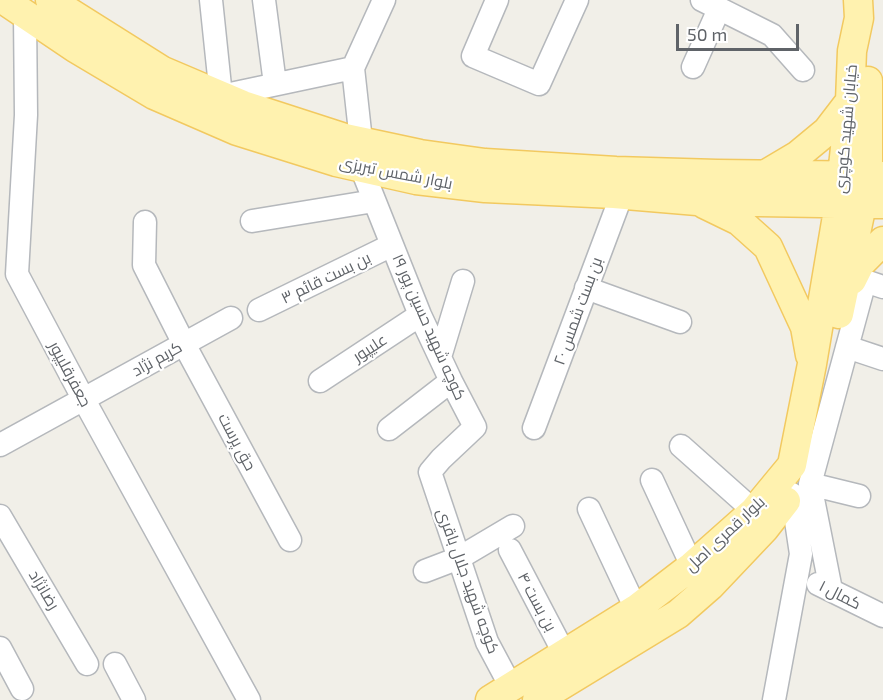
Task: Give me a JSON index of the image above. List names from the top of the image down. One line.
{"streets":{"main road":["خیابان شهید کوچری","بلوار شمس تبریزی","بلوار قمری اصل"],"street":["بن بست قائم ۳","بن بست شمس ۲۰","کوچه شهید حسین پور ۱۹","علیپور","کریم نژاد","جعفرقلیپور","حق پرست","کوچه شهید جلال باقری","رضانژاد","کمال ۱","بن بست ۴"]},"crossings":[["خیابان شهید کوچری","بلوار شمس تبریزی"],["خیابان شهید کوچری","بلوار قمری اصل"],["بلوار شمس تبریزی","بن بست شمس ۲۰"],["بلوار شمس تبریزی","کوچه شهید حسین پور ۱۹"],["بلوار شمس تبریزی","جعفرقلیپور"],["بلوار شمس تبریزی","بلوار قمری اصل"],["بن بست قائم ۳","کوچه شهید حسین پور ۱۹"],["کوچه شهید حسین پور ۱۹","علیپور"],["کوچه شهید حسین پور ۱۹","کوچه شهید جلال باقری"],["کریم نژاد","جعفرقلیپور"],["کریم نژاد","حق پرست"],["بلوار قمری اصل","کوچه شهید جلال باقری"],["بلوار قمری اصل","بن بست ۴"]],"scale_bar":"50 m"}
